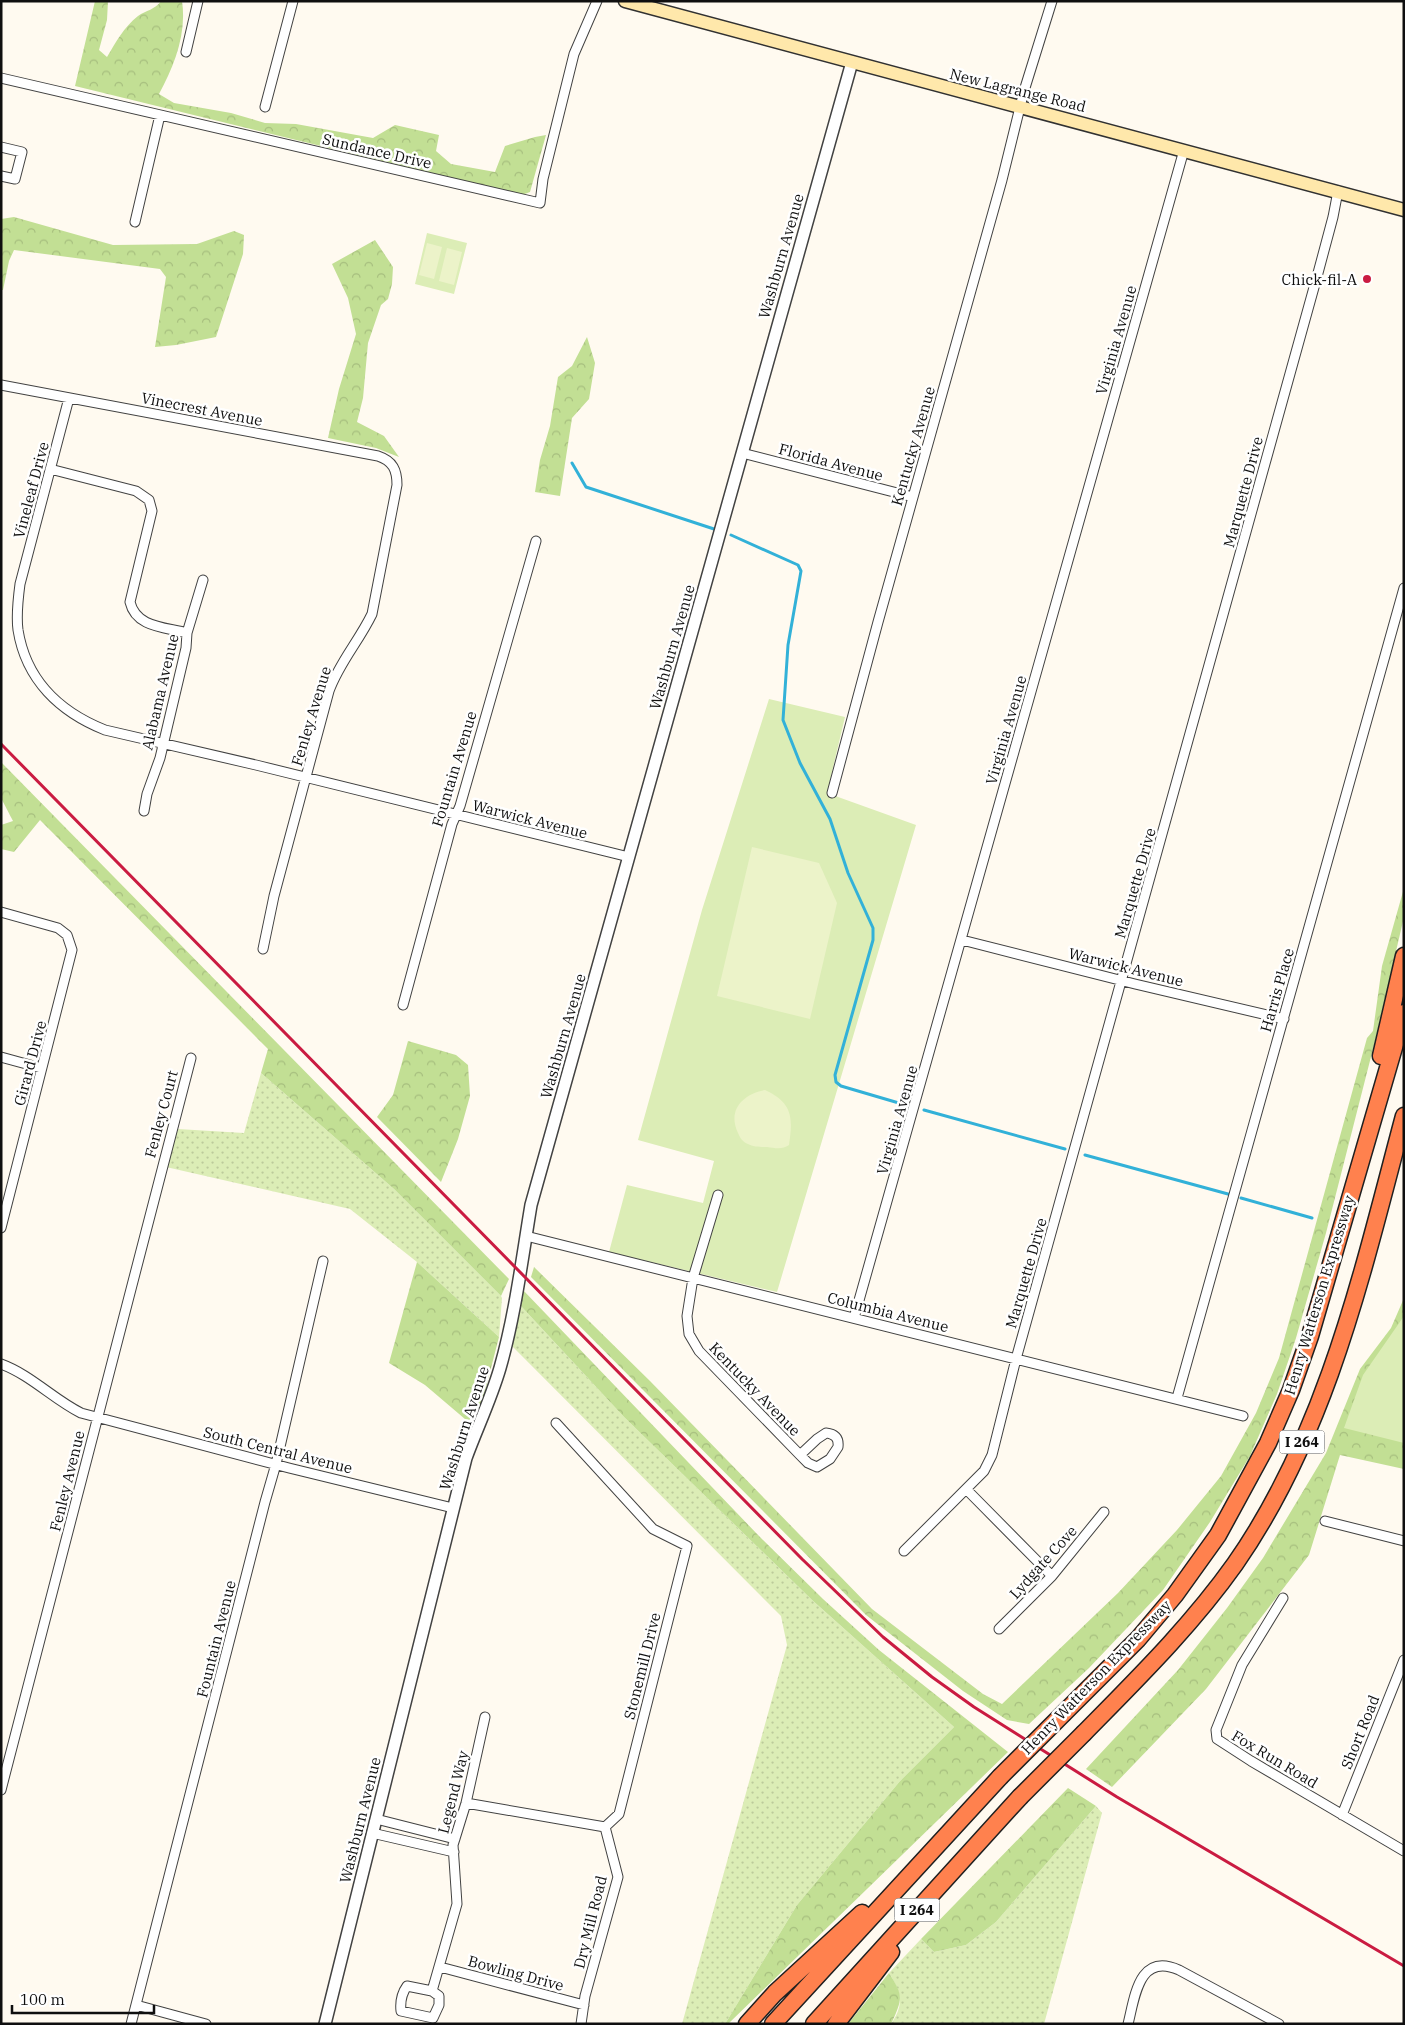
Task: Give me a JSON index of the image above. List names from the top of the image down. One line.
{"streets":{"highway":["Henry Watterson Expressway","I 264"],"main road":["New Lagrange Road"],"street":["Sundance Drive","Washburn Avenue","Virginia Avenue","Vinecrest Avenue","Kentucky Avenue","Florida Avenue","Vineleaf Drive","Marquette Drive","Alabama Avenue","Fenley Avenue","Fountain Avenue","Warwick Avenue","Harris Place","Girard Drive","Fenley Court","Columbia Avenue","South Central Avenue","Lydgate Cove","Stonemill Drive","Short Road","Fox Run Road","Legend Way","Dry Mill Road","Bowling Drive"]},"crossings":[["New Lagrange Road","Washburn Avenue"],["New Lagrange Road","Virginia Avenue"],["New Lagrange Road","Kentucky Avenue"],["New Lagrange Road","Marquette Drive"],["Washburn Avenue","Florida Avenue"],["Washburn Avenue","Warwick Avenue"],["Washburn Avenue","Columbia Avenue"],["Washburn Avenue","South Central Avenue"],["Virginia Avenue","Warwick Avenue"],["Virginia Avenue","Columbia Avenue"],["Vinecrest Avenue","Vineleaf Drive"],["Vinecrest Avenue","Fenley Avenue"],["Kentucky Avenue","Florida Avenue"],["Kentucky Avenue","Columbia Avenue"],["Vineleaf Drive","Alabama Avenue"],["Vineleaf Drive","Warwick Avenue"],["Marquette Drive","Warwick Avenue"],["Marquette Drive","Columbia Avenue"],["Alabama Avenue","Warwick Avenue"],["Fenley Avenue","Warwick Avenue"],["Fenley Avenue","Fenley Court"],["Fenley Avenue","South Central Avenue"],["Fountain Avenue","Warwick Avenue"],["Fountain Avenue","South Central Avenue"],["Warwick Avenue","Harris Place"],["Harris Place","Columbia Avenue"],["Stonemill Drive","Dry Mill Road"],["Short Road","Fox Run Road"],["Legend Way","Bowling Drive"],["Dry Mill Road","Bowling Drive"]],"places":["Chick-fil-A"],"scale_bar":"100 m"}
